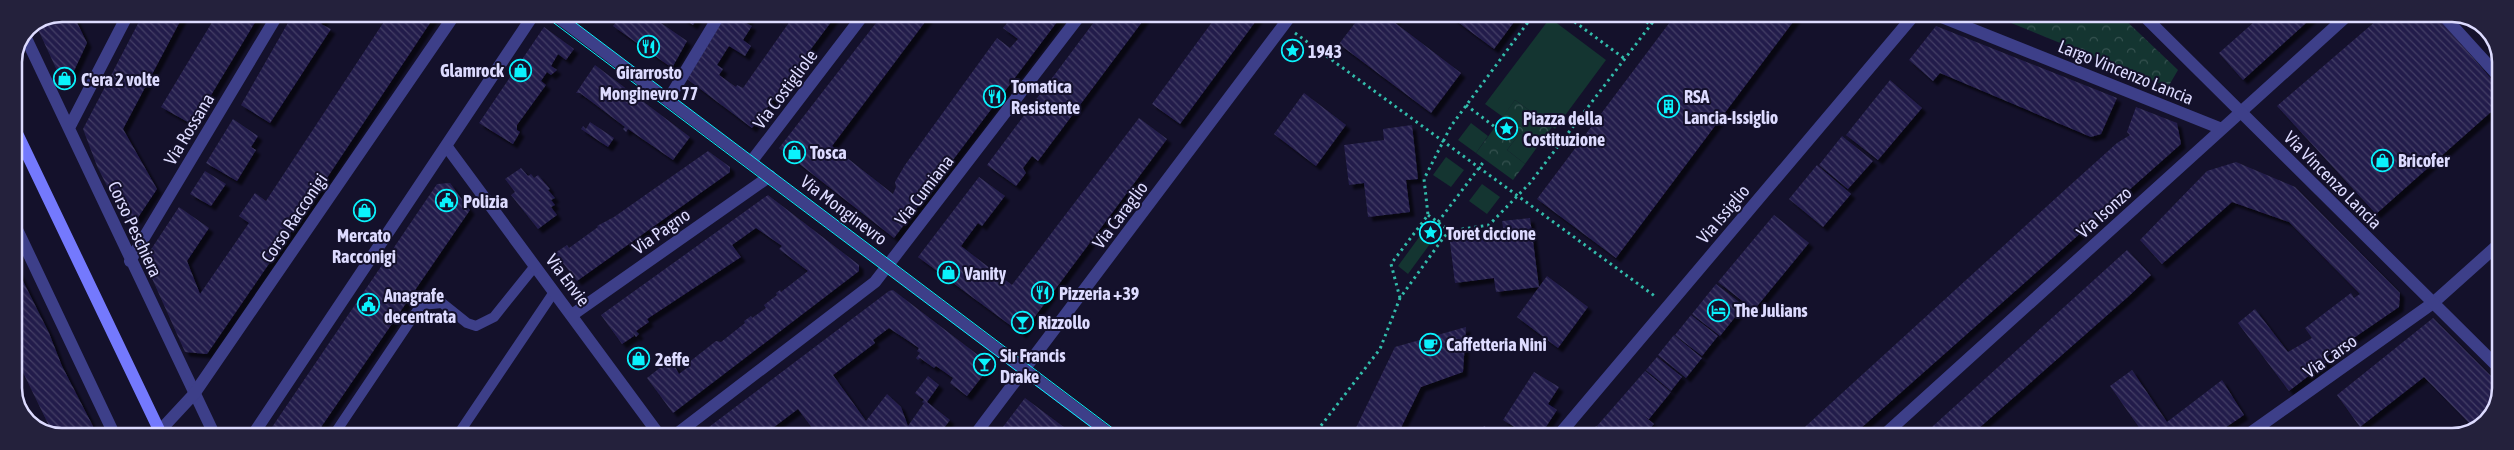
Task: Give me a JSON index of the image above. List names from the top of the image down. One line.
{"streets":{"street":["Largo Vincenzo Lancia","Via Costigliole","Via Rossana","Via Vincenzo Lancia","Via Cumiana","Via Monginevro","Via Isonzo","Via Issiglio","Via Caraglio","Corso Racconigi","Corso Peschiera","Via Pagno","Via Envie","Via Carso"]},"crossings":[["Largo Vincenzo Lancia","Via Isonzo"],["Via Costigliole","Via Monginevro"],["Via Rossana","Corso Peschiera"],["Via Vincenzo Lancia","Via Isonzo"],["Via Vincenzo Lancia","Via Carso"],["Via Cumiana","Via Monginevro"],["Via Monginevro","Via Caraglio"],["Via Monginevro","Via Pagno"],["Corso Racconigi","Corso Peschiera"],["Via Pagno","Via Envie"]],"places":{"restaurant":["Girarrosto Monginevro 77","Tomatica Resistente","Pizzeria +39"],"place":["1943","Piazza della Costituzione","Toret ciccione"],"shop":["Glamrock","C'era 2 volte","Tosca","Bricofer","Mercato Racconigi","Vanity","2effe"],"building":["RSA Lancia-Issiglio"],"public building":["Polizia","Anagrafe decentrata"],"hotel":["The Julians"],"bar":["Rizzollo","Sir Francis Drake"],"cafe":["Caffetteria Nini"]}}
